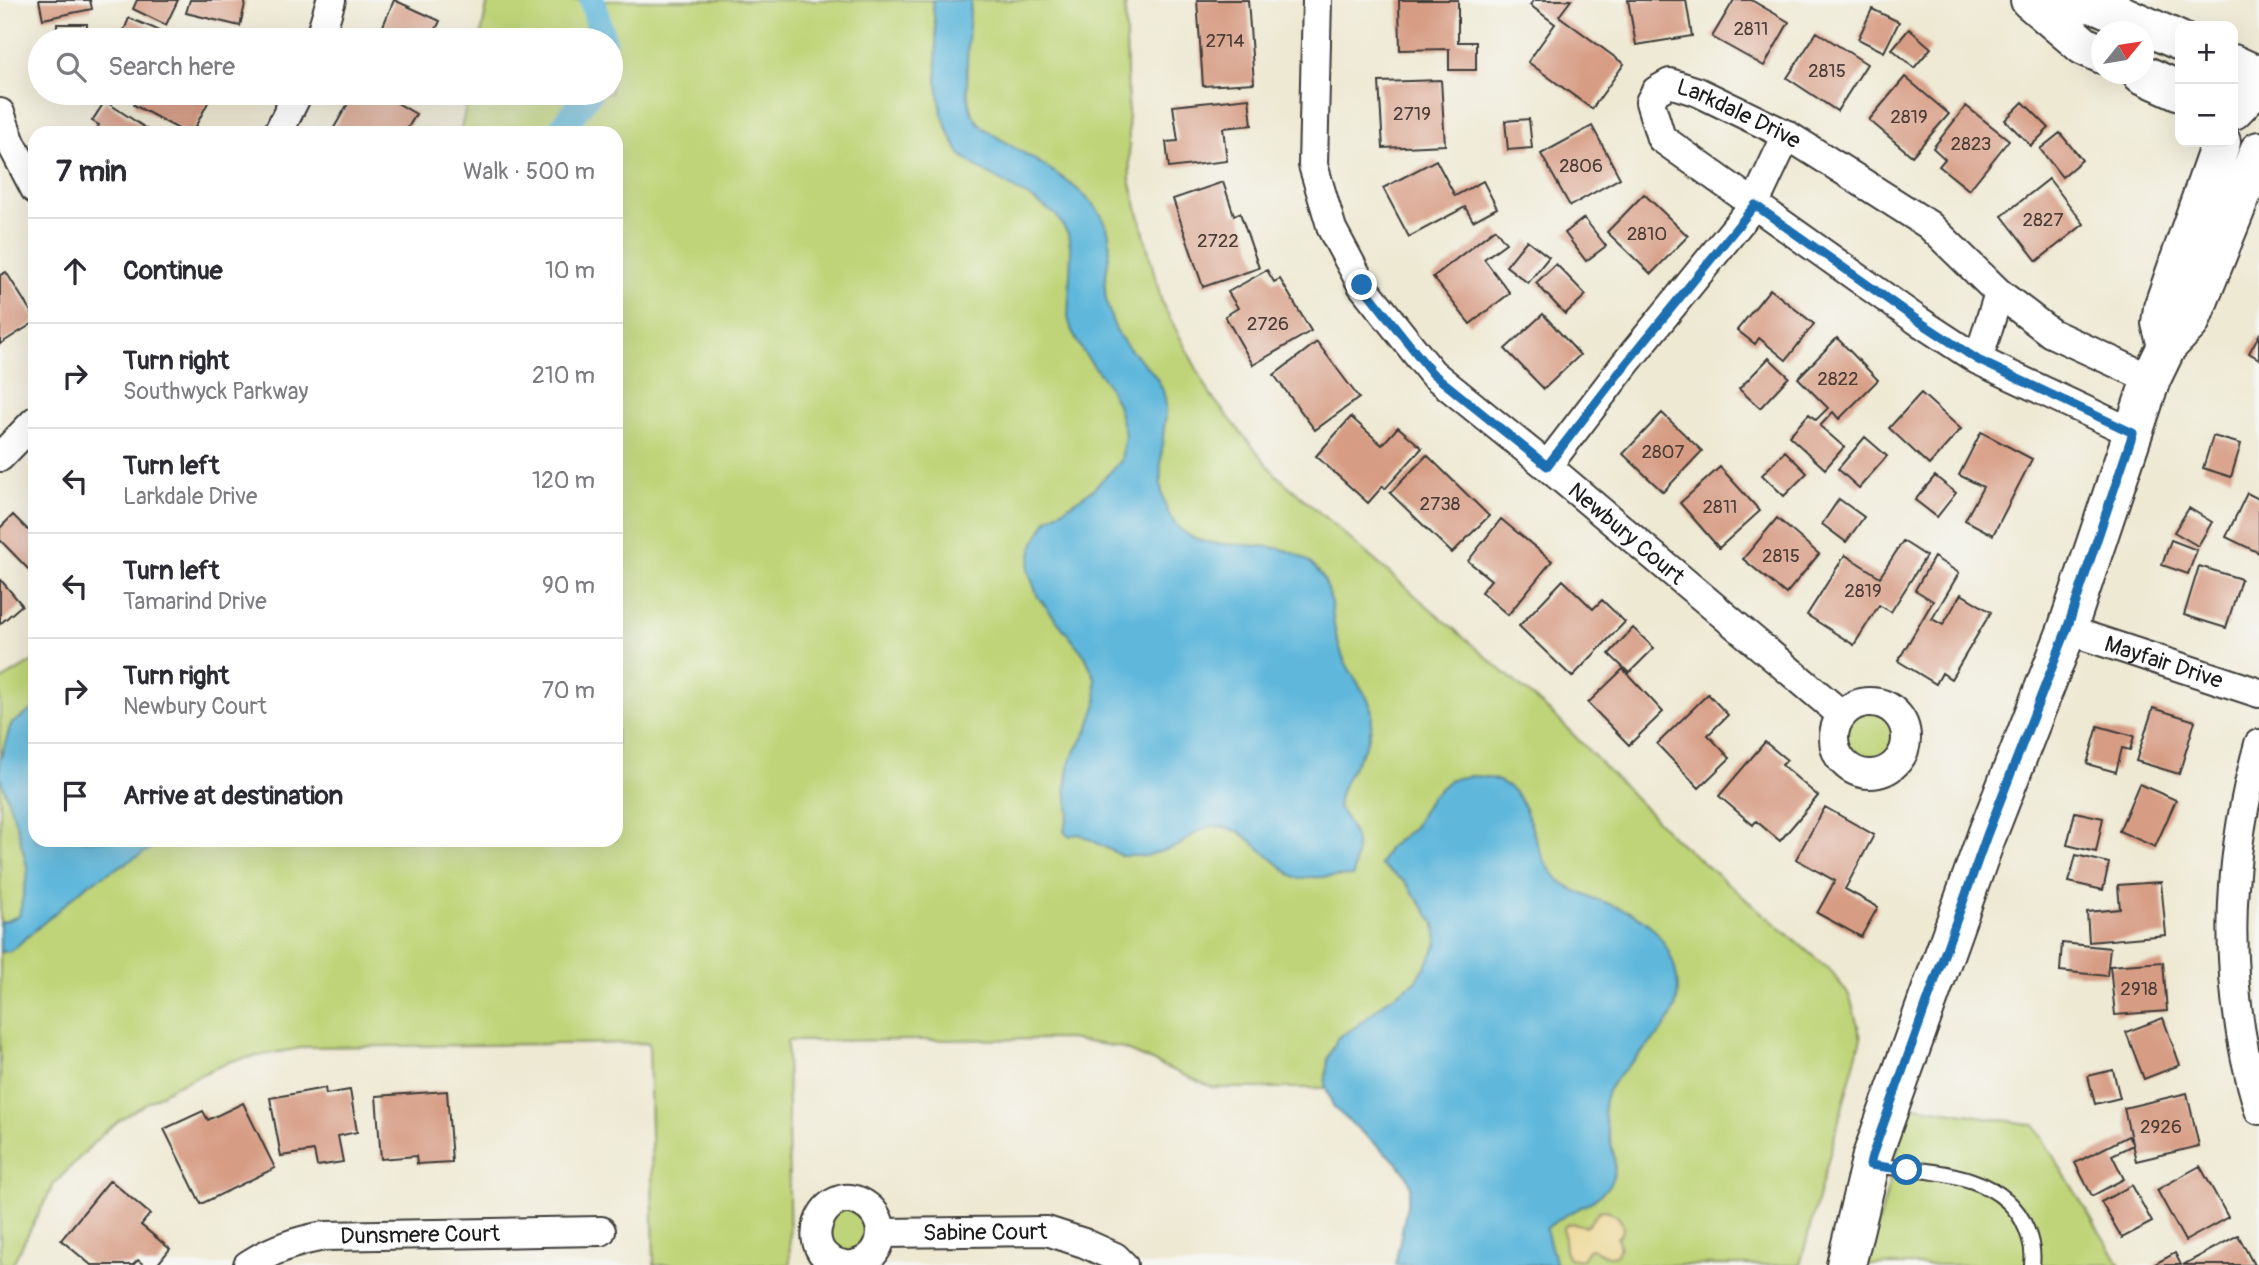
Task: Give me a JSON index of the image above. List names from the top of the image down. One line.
{"streets":{"street":["Larkdale Drive","Newbury Court","Mayfair Drive","Dunsmere Court","Sabine Court"]},"house_numbers":["2811","2714","2815","2719","2819","2823","2806","2827","2810","2722","2726","2822","2807","2738","2811","2815","2819","2918","2926"],"north":"top right","page":{"map_buttons":["+","−"],"search":"Search here","heading":["7 min","Walk · 500 m"],"list":[["Continue","10 m"],["Turn right","Southwyck Parkway","210 m"],["Turn left","Larkdale Drive","120 m"],["Turn left","Tamarind Drive","90 m"],["Turn right","Newbury Court","70 m"],"Arrive at destination"]}}
